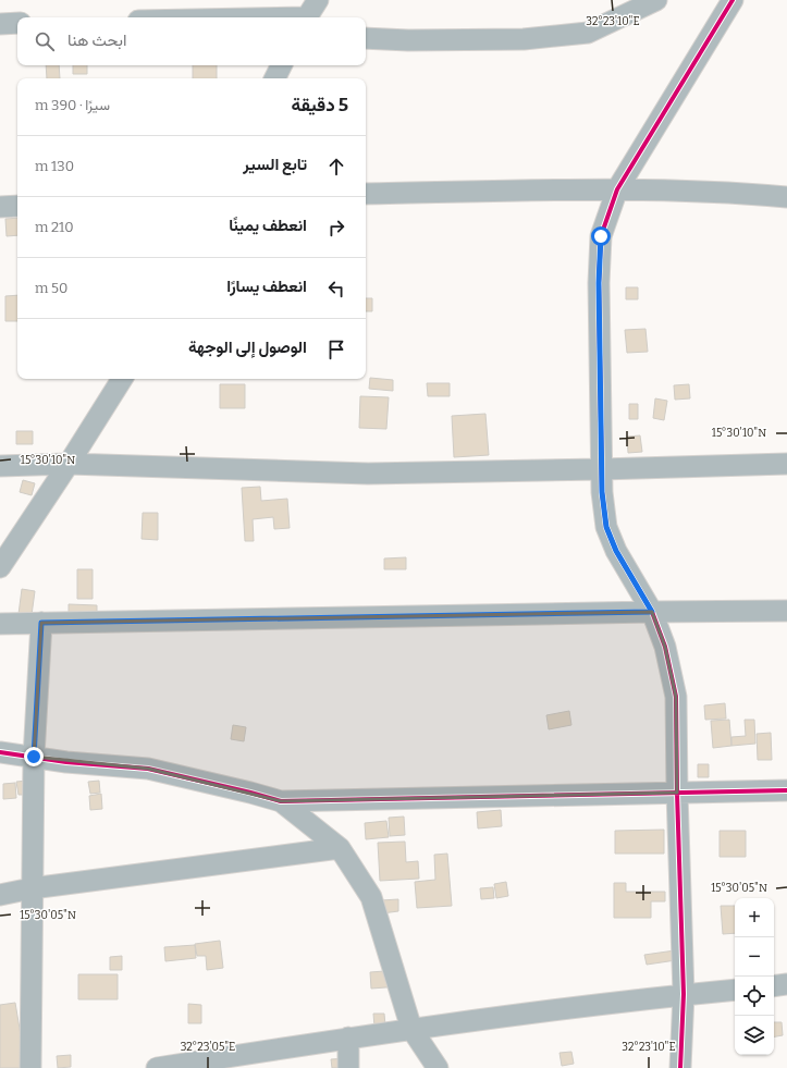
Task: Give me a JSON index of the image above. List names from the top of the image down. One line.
{"page":{"search":"ابحث هنا","heading":["5 دقيقة","سيرًا · 390 m"],"list":[["تابع السير","130 m"],["انعطف يمينًا","210 m"],["انعطف يسارًا","50 m"],"الوصول إلى الوجهة"],"map_buttons":["+","−"]},"coordinates":["32°23'10\"E","15°30'10\"N","15°30'05\"N","32°23'05\"E"]}
